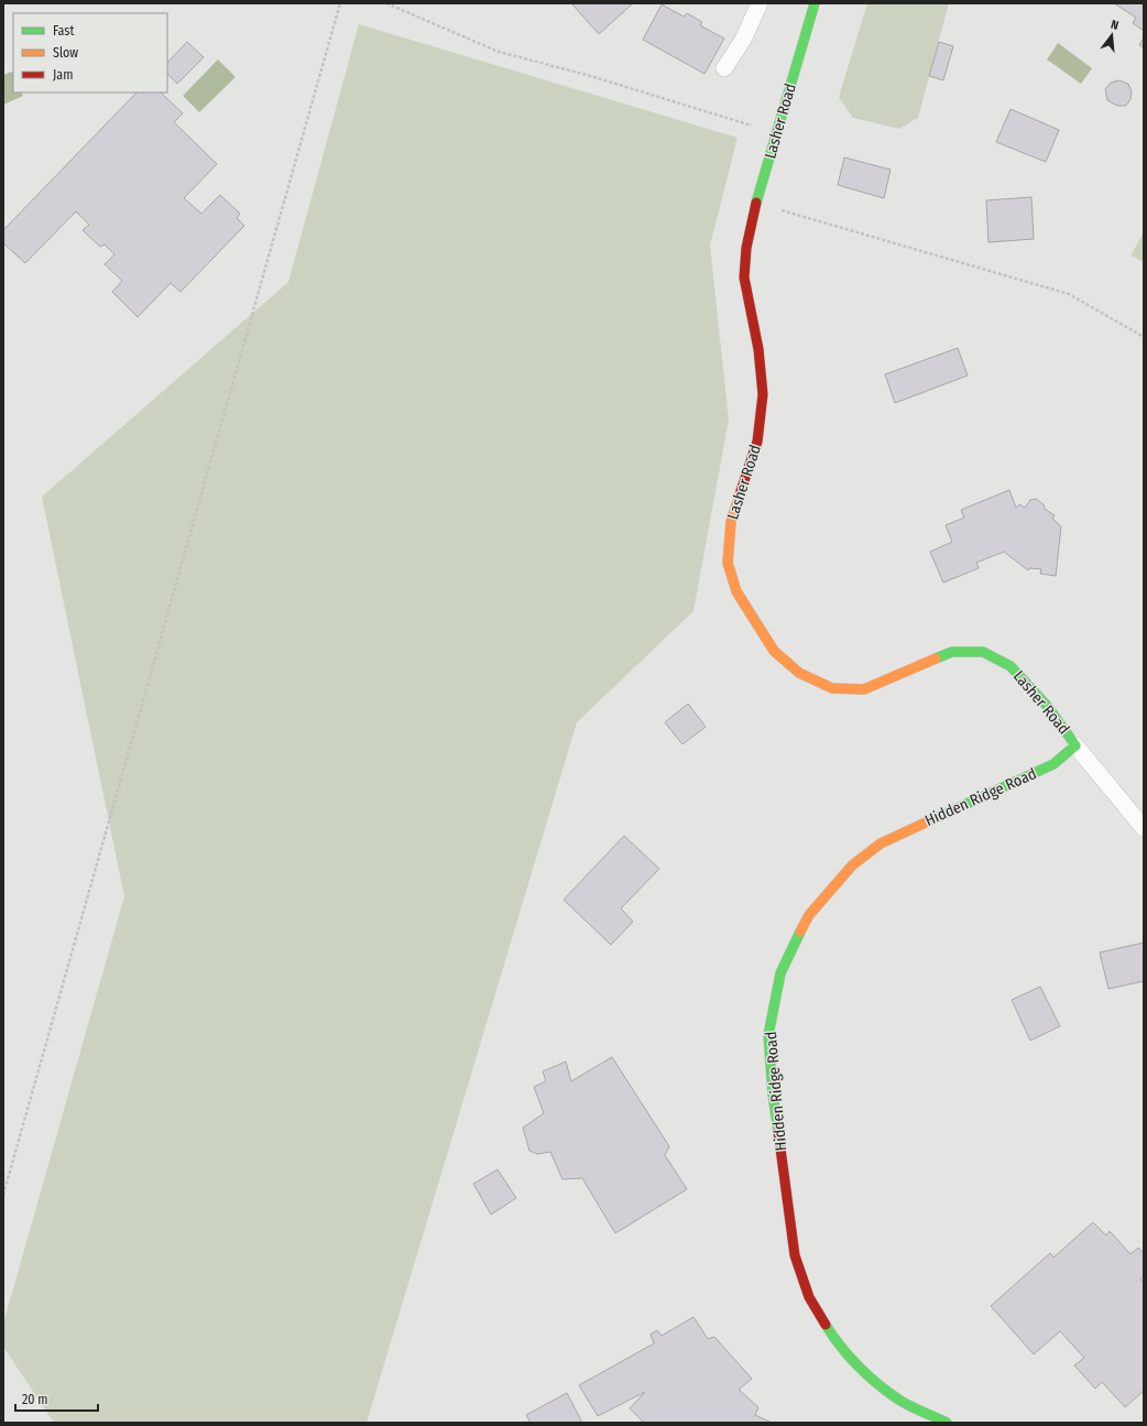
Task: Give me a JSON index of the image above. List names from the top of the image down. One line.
{"streets":{"street":["Lasher Road","Hidden Ridge Road"]},"crossings":[["Lasher Road","Hidden Ridge Road"]],"legend":["Fast","Slow","Jam"],"scale_bar":"20 m","north":"top"}
